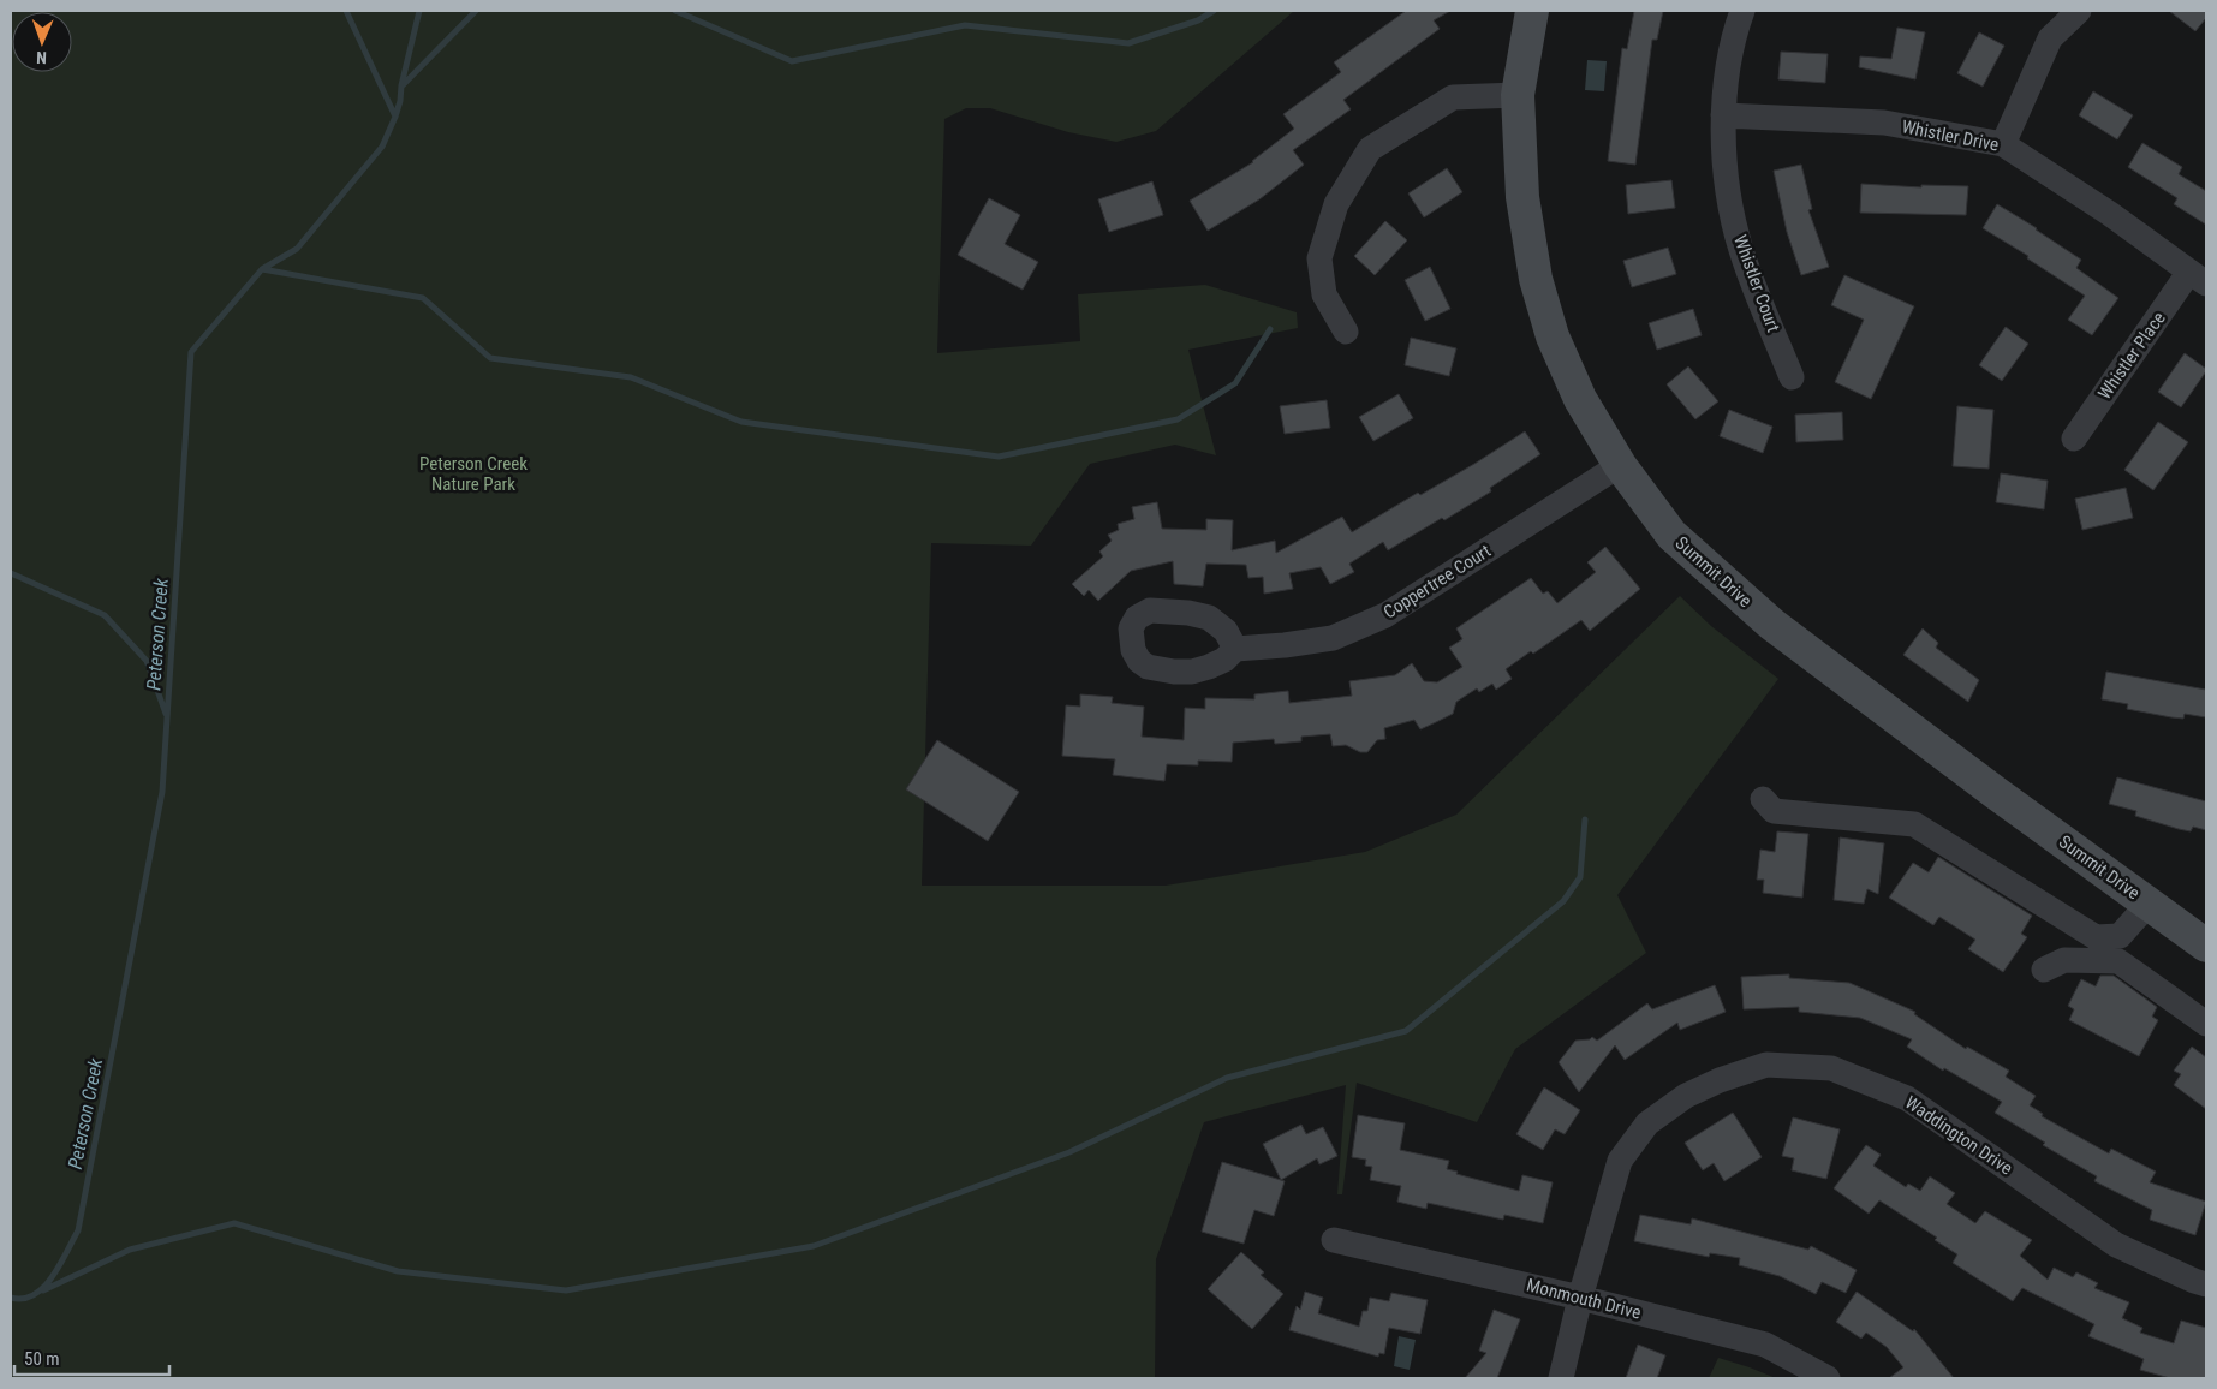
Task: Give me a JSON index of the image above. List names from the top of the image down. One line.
{"streets":{"main road":["Summit Drive"],"street":["Whistler Drive","Whistler Court","Whistler Place","Coppertree Court","Waddington Drive","Monmouth Drive"]},"crossings":[["Whistler Drive","Whistler Court"],["Whistler Drive","Whistler Place"],["Summit Drive","Coppertree Court"],["Waddington Drive","Monmouth Drive"]],"water":["Peterson Creek"],"parks":["Peterson Creek Nature Park"],"scale_bar":"50 m","north":"bottom"}
